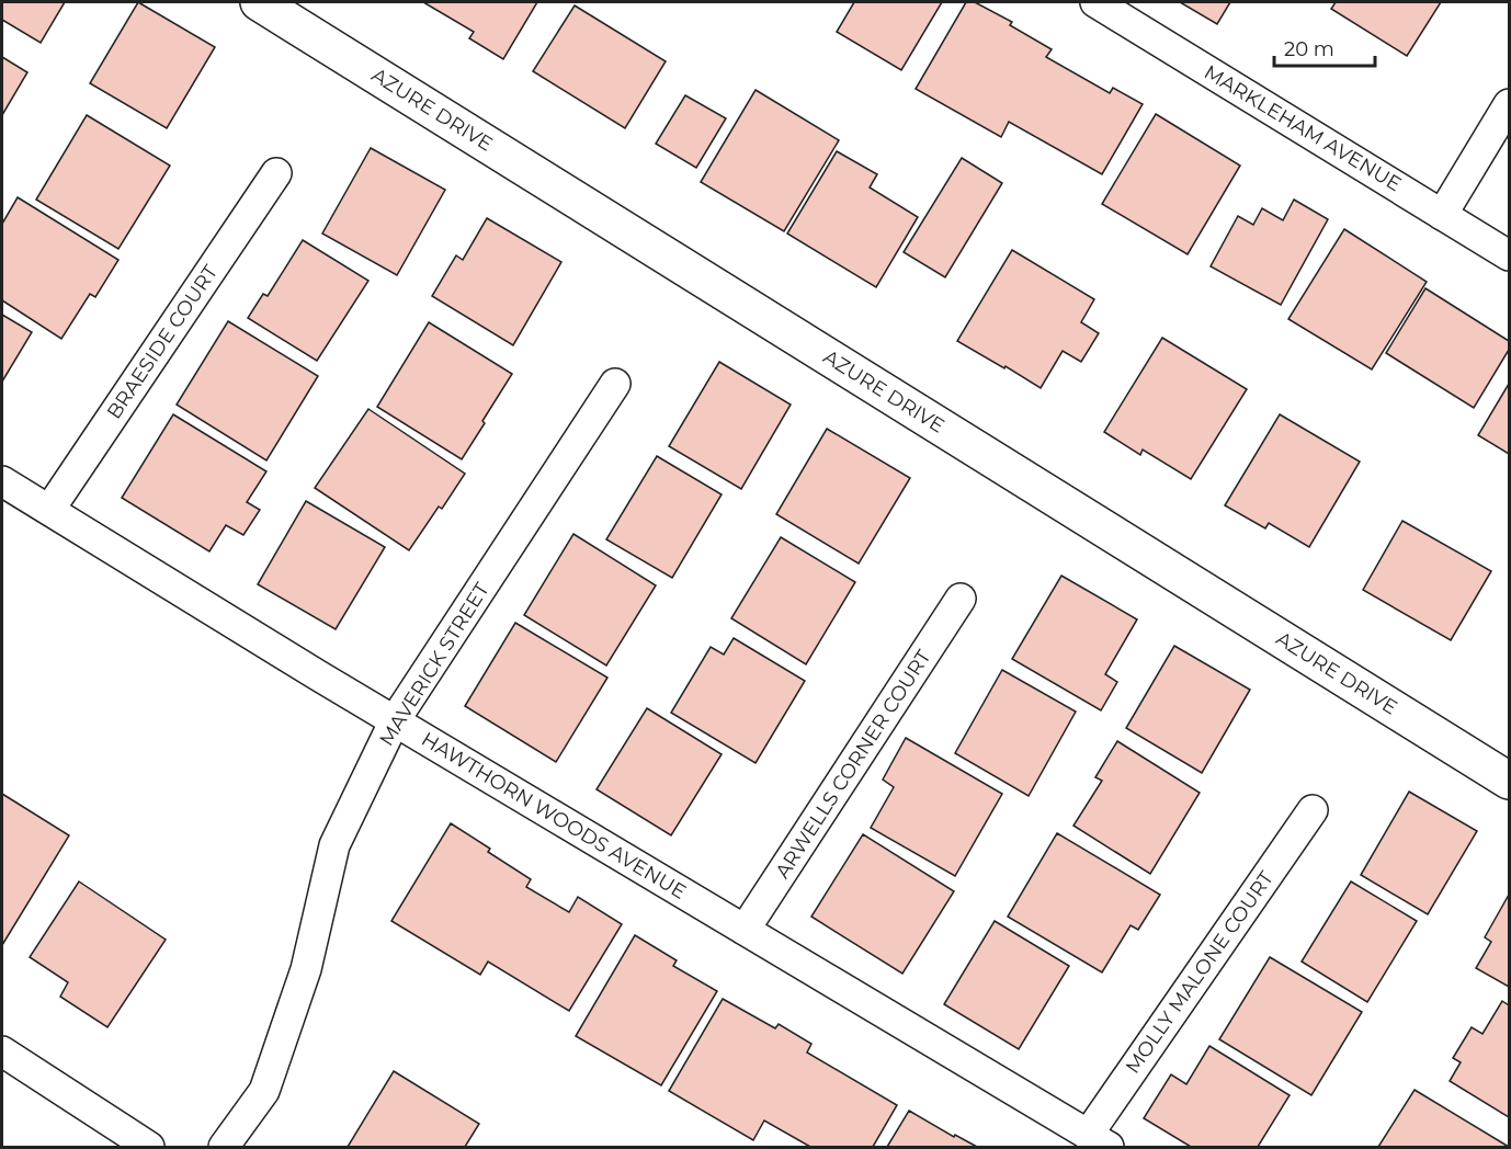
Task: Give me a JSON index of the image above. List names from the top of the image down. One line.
{"streets":{"street":["AZURE DRIVE","MARKLEHAM AVENUE","BRAESIDE COURT","MAVERICK STREET","ARWELLS CORNER COURT","HAWTHORN WOODS AVENUE","MOLLY MALONE COURT"]},"crossings":[["BRAESIDE COURT","HAWTHORN WOODS AVENUE"],["MAVERICK STREET","HAWTHORN WOODS AVENUE"],["ARWELLS CORNER COURT","HAWTHORN WOODS AVENUE"],["HAWTHORN WOODS AVENUE","MOLLY MALONE COURT"]],"scale_bar":"20 m"}
